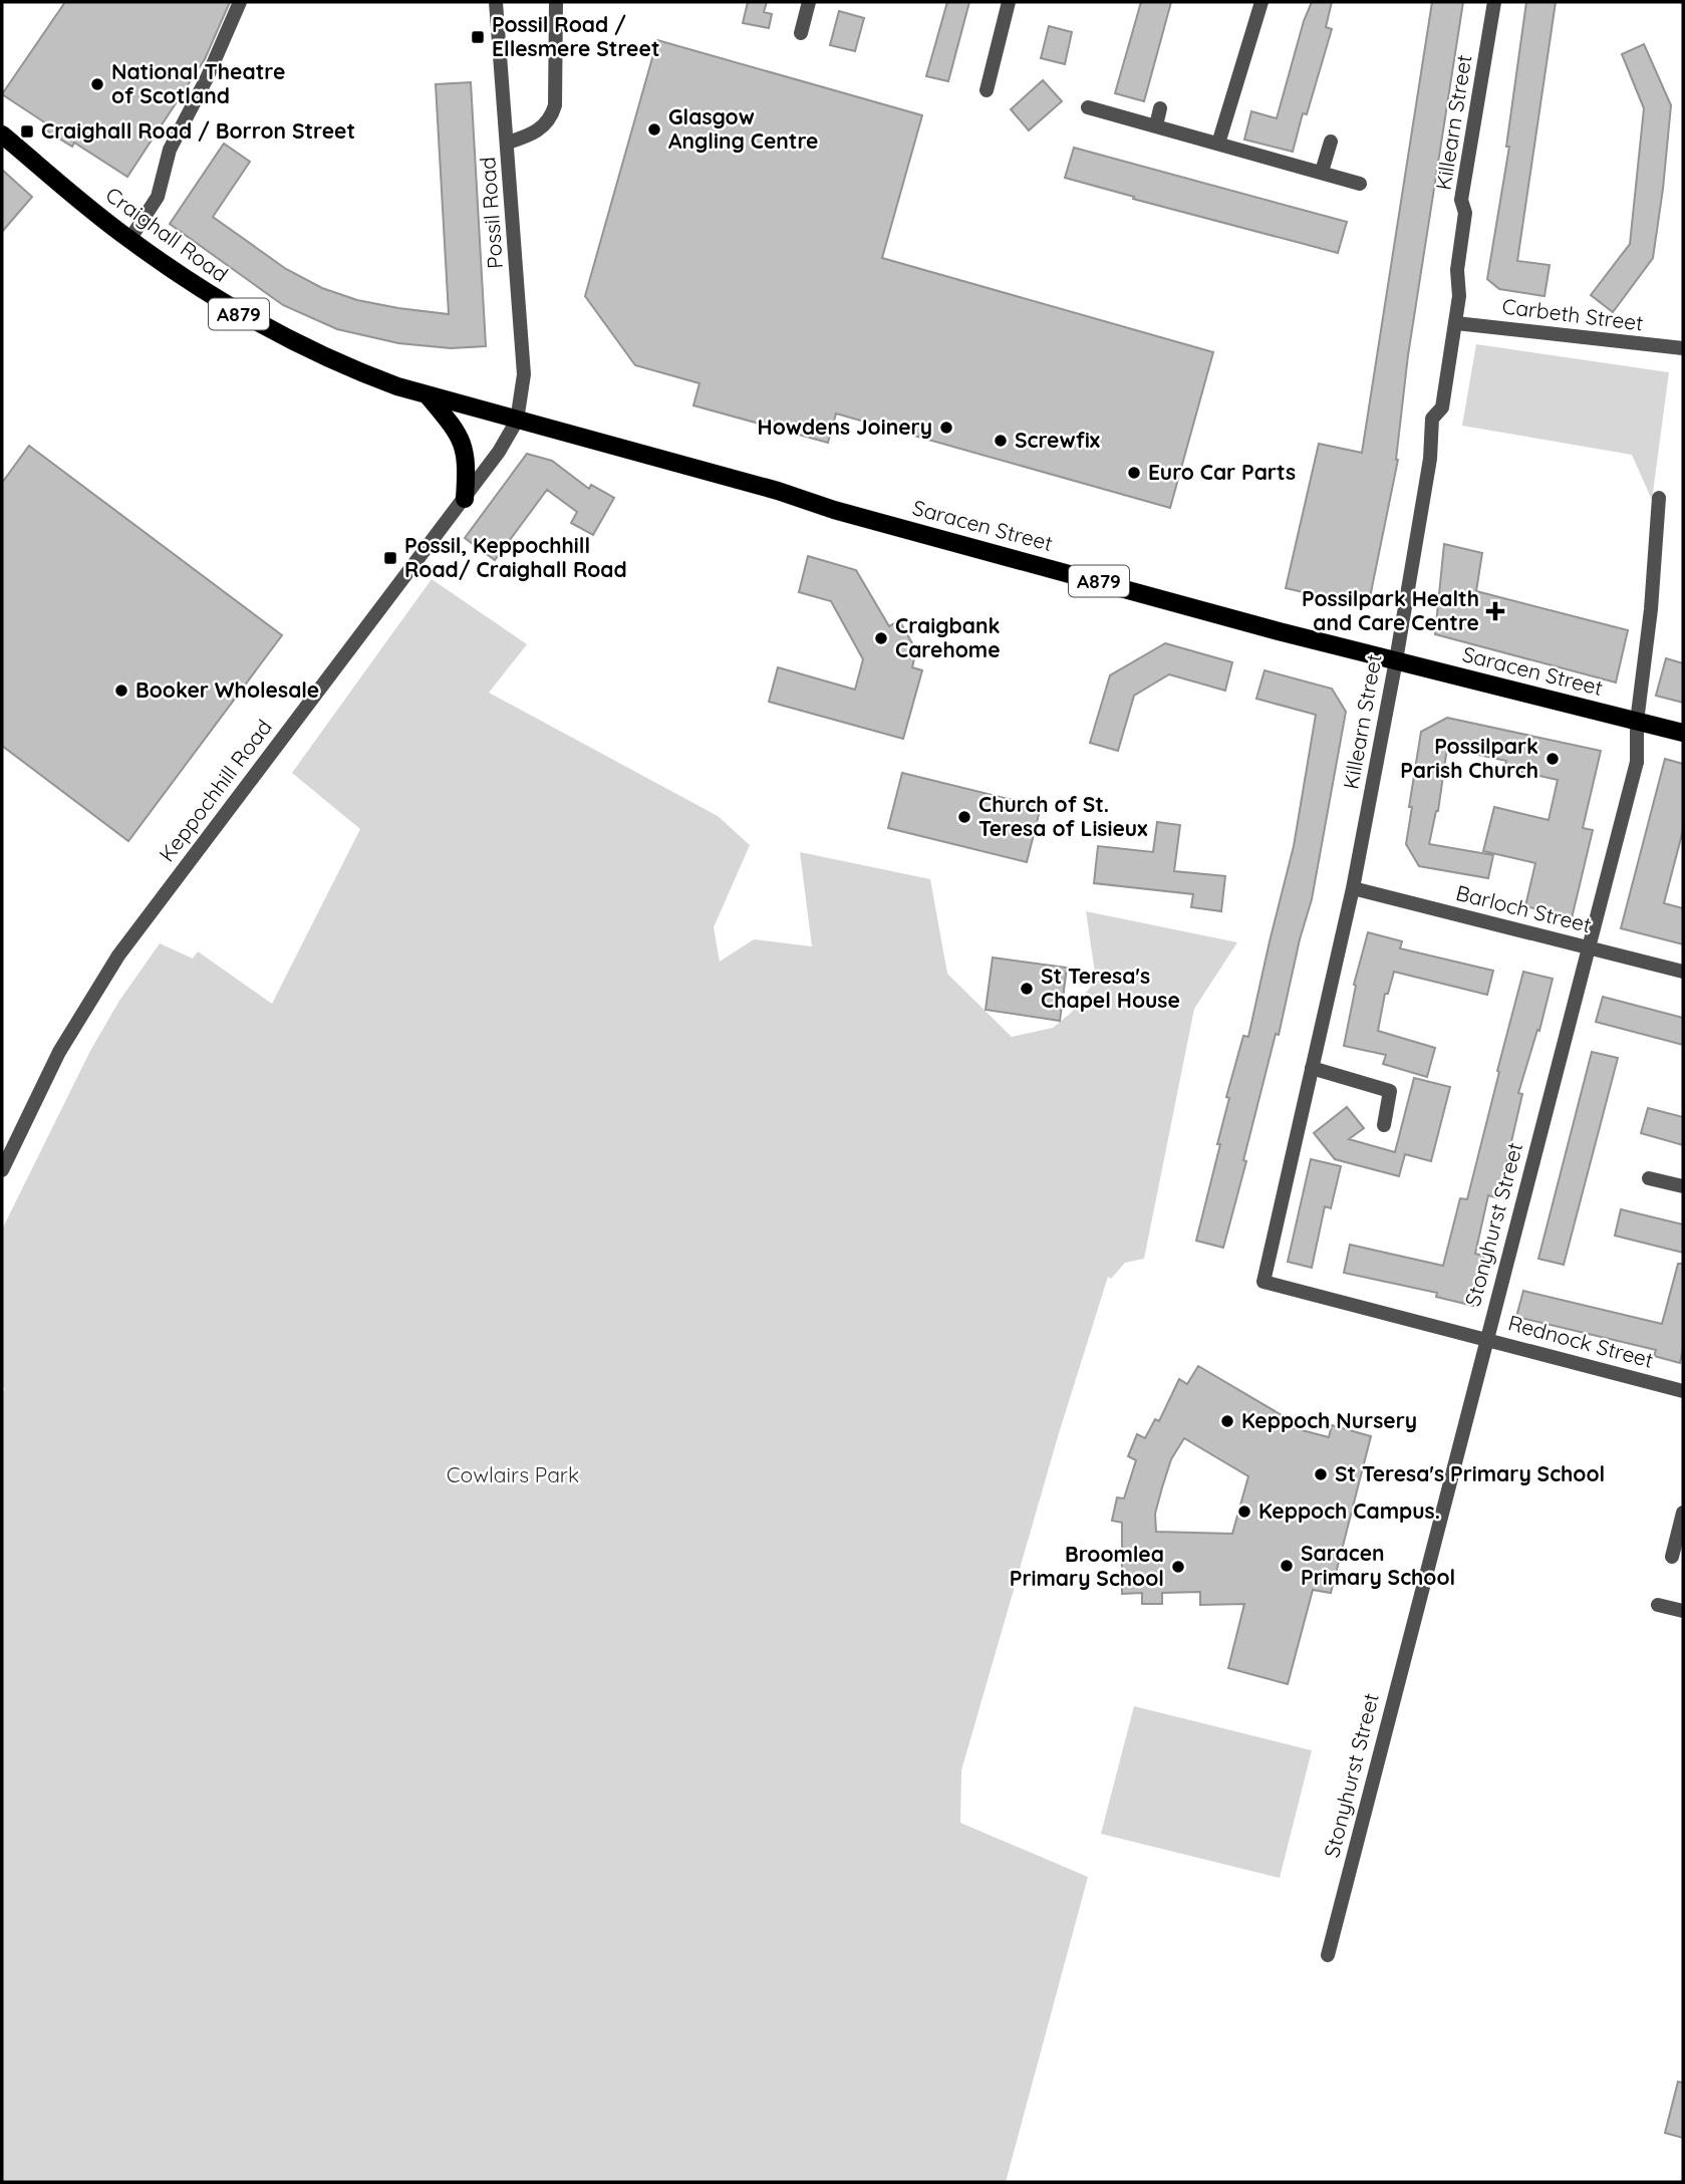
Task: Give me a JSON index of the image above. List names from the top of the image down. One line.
{"streets":{"main road":["Craighall Road","A879","Saracen Street"],"street":["Killearn Street","Possil Road","Carbeth Street","Keppochhill Road","Barloch Street","Stonyhurst Street","Rednock Street"]},"crossings":[["Killearn Street","Carbeth Street"],["Killearn Street","Saracen Street"],["Killearn Street","Barloch Street"],["Killearn Street","Rednock Street"],["Possil Road","Craighall Road"],["Possil Road","Saracen Street"],["Possil Road","Keppochhill Road"],["Craighall Road","Saracen Street"],["Craighall Road","Keppochhill Road"],["Saracen Street","Keppochhill Road"],["Saracen Street","Stonyhurst Street"],["Barloch Street","Stonyhurst Street"],["Stonyhurst Street","Rednock Street"]],"parks":["Cowlairs Park"],"places":{"transit":["Possil Road / Ellesmere Street","Craighall Road / Borron Street","Possil, Keppochhill Road/ Craighall Road"],"other":["National Theatre of Scotland","Glasgow Angling Centre","Howdens Joinery","Screwfix","Euro Car Parts","Craigbank Carehome","Booker Wholesale","Possilpark Parish Church","Church of St. Teresa of Lisieux","St Teresa's Chapel House","Keppoch Nursery","St Teresa's Primary School","Keppoch Campus.","Saracen Primary School","Broomlea Primary School"],"health":["Possilpark Health and Care Centre"]}}
